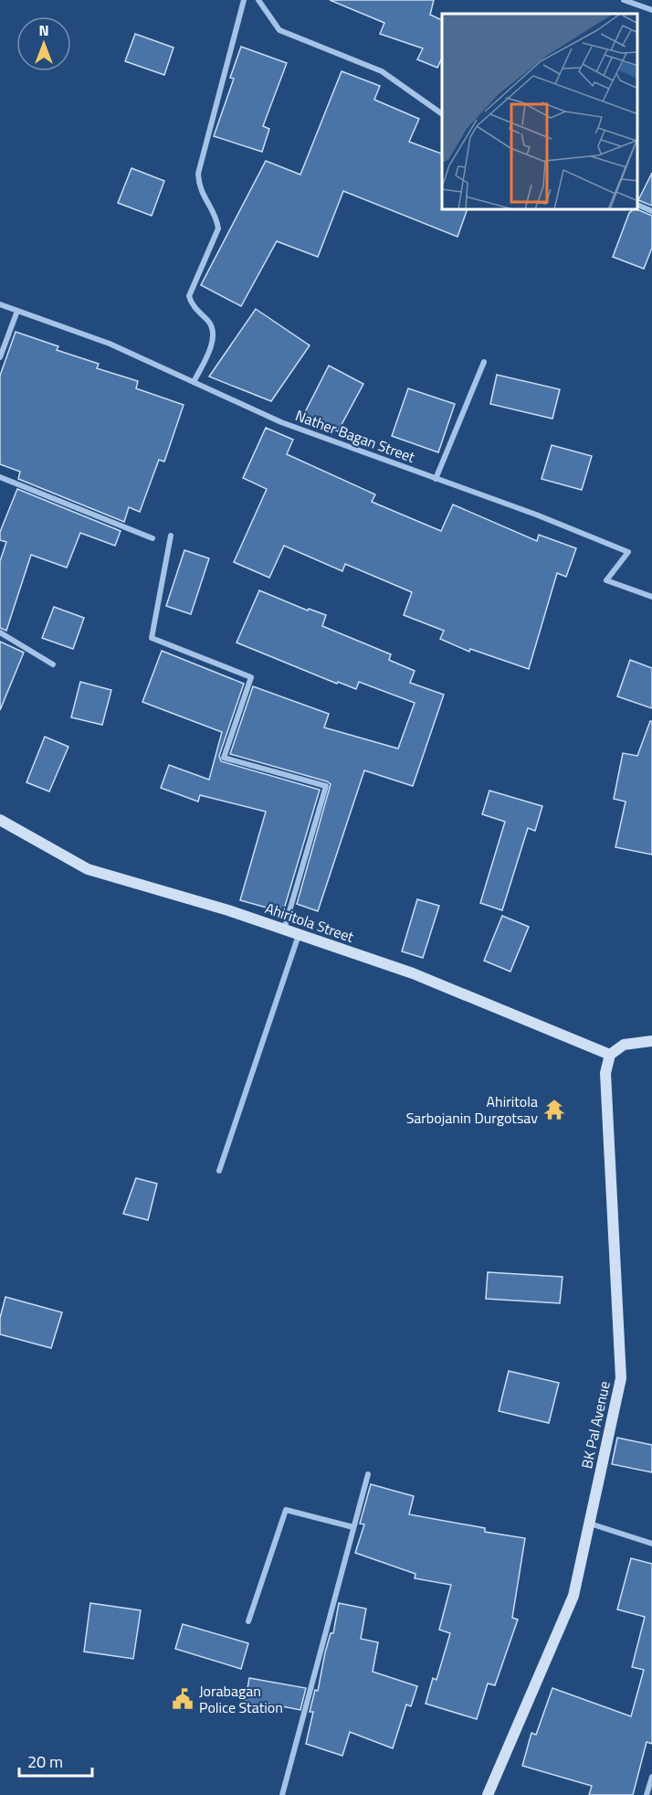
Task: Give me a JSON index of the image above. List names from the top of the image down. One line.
{"streets":{"main road":["Ahiritola Street","BK Pal Avenue"],"street":["Nather Bagan Street"]},"crossings":[["Ahiritola Street","BK Pal Avenue"]],"places":{"temple":["Ahiritola Sarbojanin Durgotsav"],"public building":["Jorabagan Police Station"]},"scale_bar":"20 m","north":"top"}
